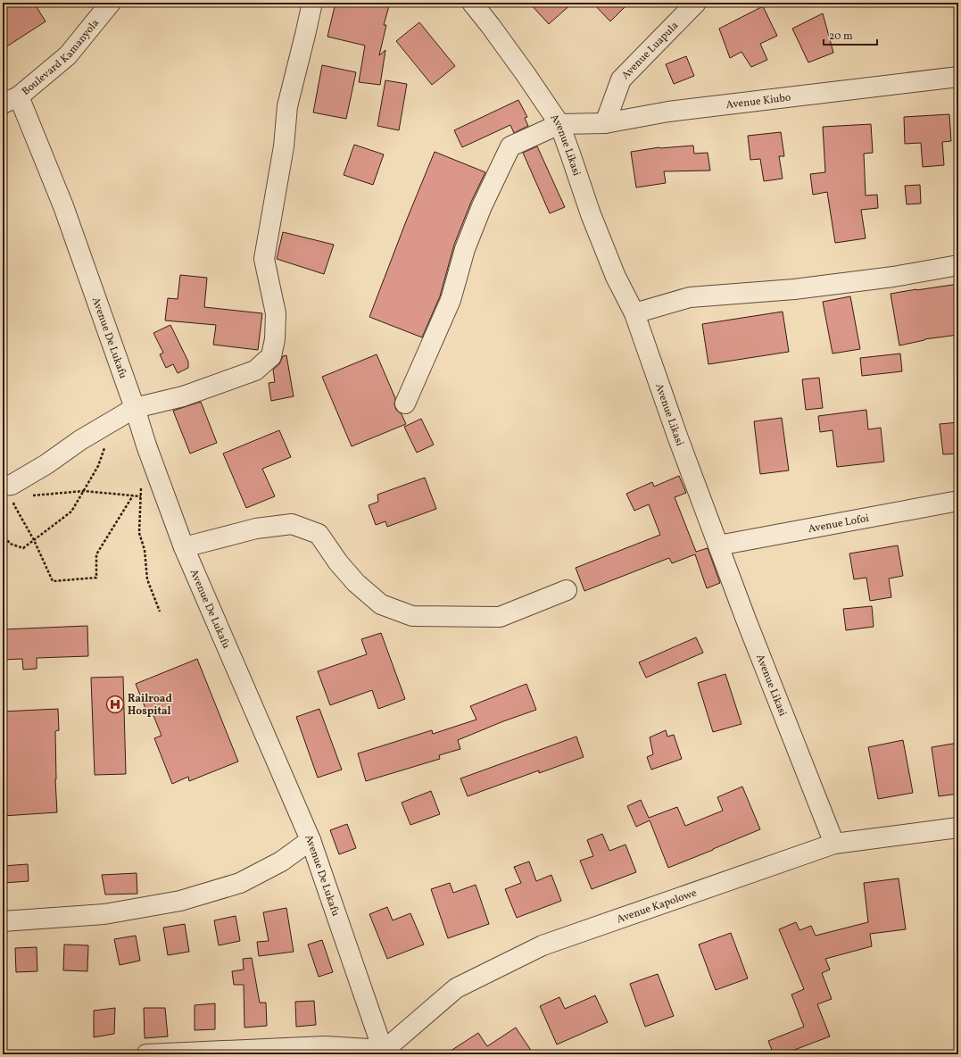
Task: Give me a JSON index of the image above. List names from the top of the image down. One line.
{"streets":{"street":["Avenue Luapula","Boulevard Kamanyola","Avenue Kiubo","Avenue Likasi","Avenue De Lukafu","Avenue Lofoi","Avenue Kapolowe"]},"crossings":[["Avenue Luapula","Avenue Kiubo"],["Boulevard Kamanyola","Avenue De Lukafu"],["Avenue Kiubo","Avenue Likasi"],["Avenue Likasi","Avenue Lofoi"],["Avenue Likasi","Avenue Kapolowe"],["Avenue De Lukafu","Avenue Kapolowe"]],"places":{"hospital":["Railroad Hospital"]},"scale_bar":"20 m"}
